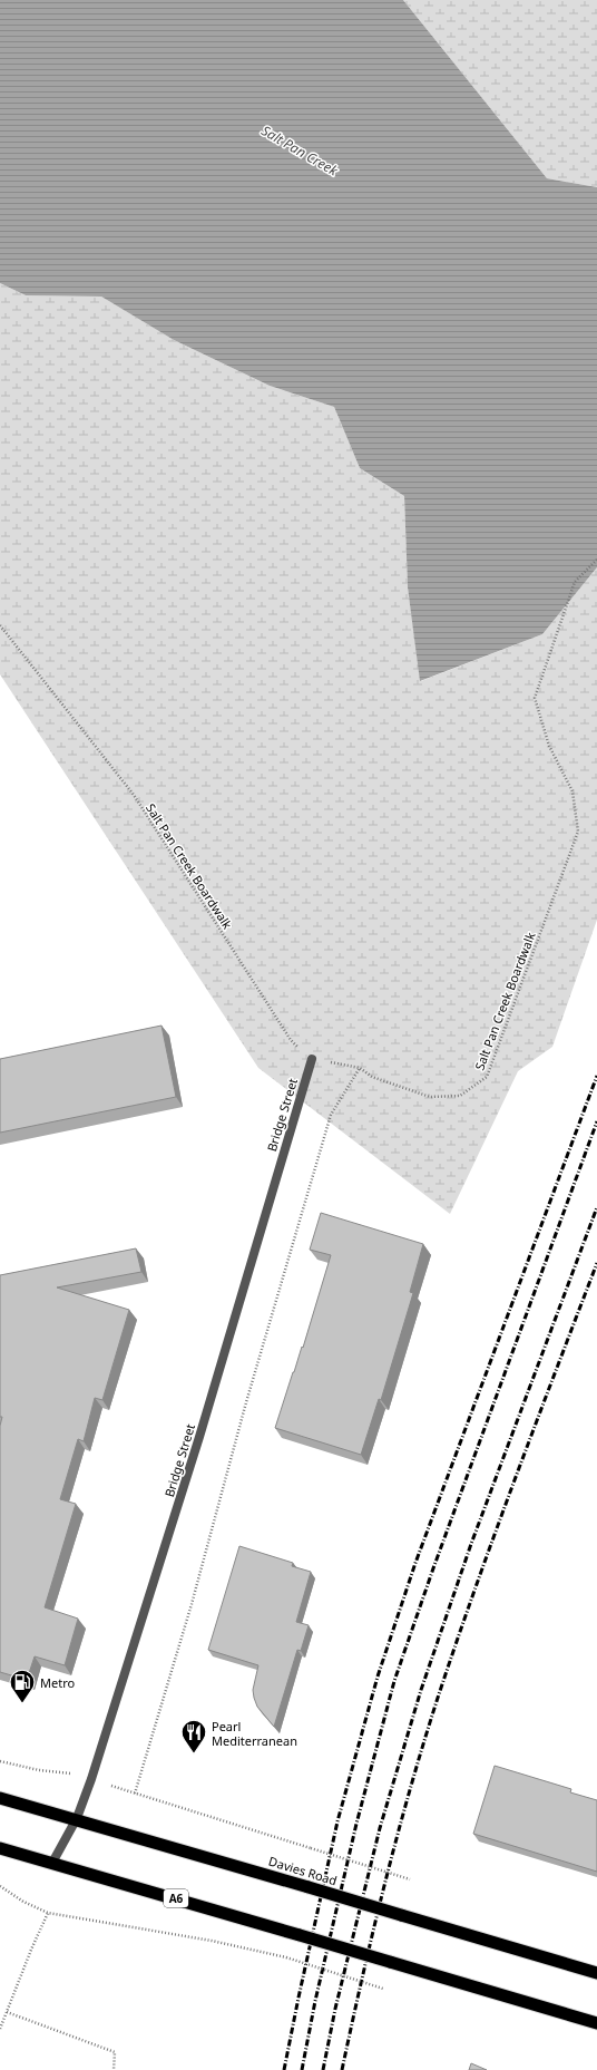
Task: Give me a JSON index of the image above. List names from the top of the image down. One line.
{"streets":{"highway":["Davies Road","A6"],"street":["Bridge Street"],"path":["Salt Pan Creek Boardwalk"]},"crossings":[["Salt Pan Creek Boardwalk","Bridge Street"],["Bridge Street","Davies Road"],["Bridge Street","A6"]],"water":["Salt Pan Creek"],"places":{"fuel station":["Metro"],"restaurant":["Pearl Mediterranean"]}}
